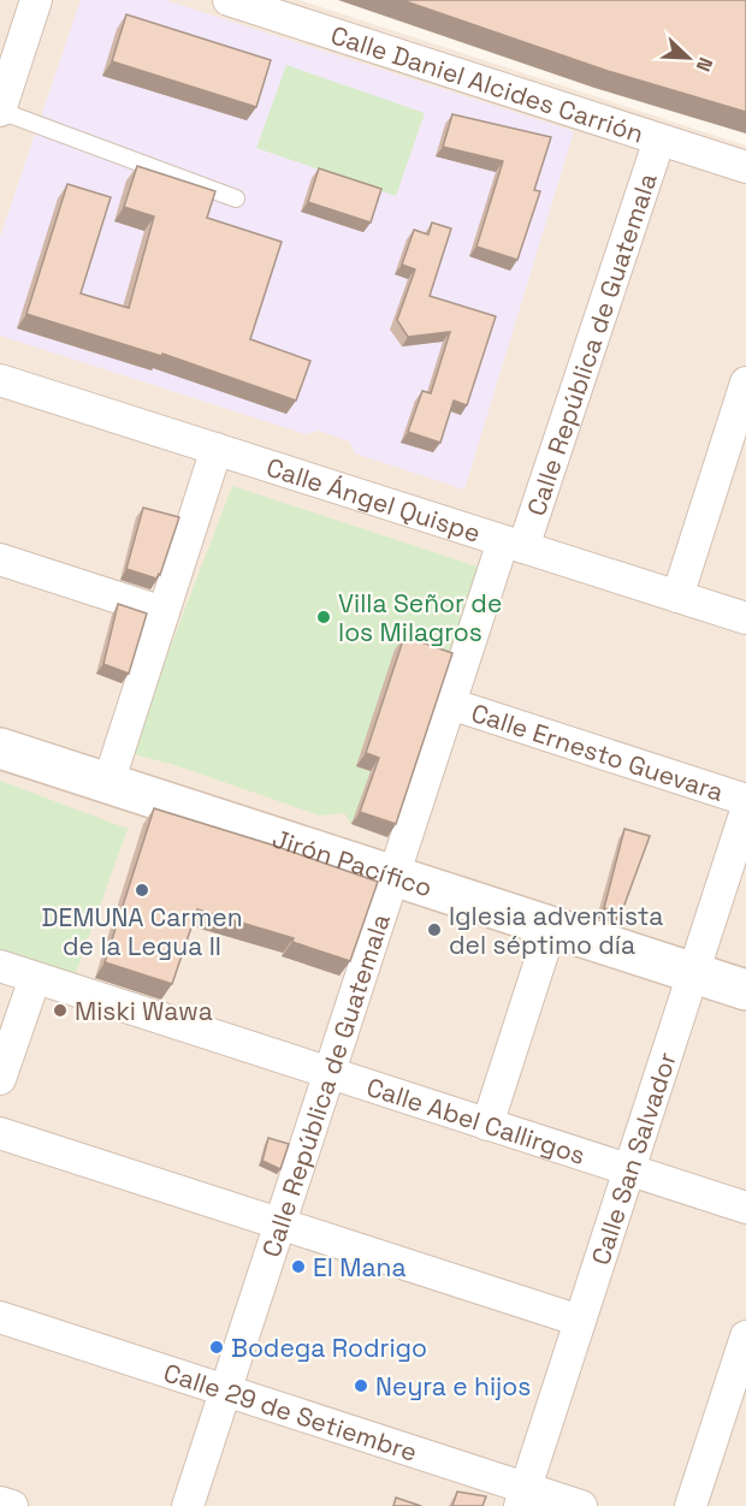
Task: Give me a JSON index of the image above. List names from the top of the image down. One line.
{"streets":{"street":["Calle Daniel Alcides Carrión","Calle República de Guatemala","Calle Ángel Quispe","Calle Ernesto Guevara","Jirón Pacífico","Calle Abel Callirgos","Calle San Salvador","Calle 29 de Setiembre"]},"crossings":[["Calle Daniel Alcides Carrión","Calle República de Guatemala"],["Calle República de Guatemala","Calle Ángel Quispe"],["Calle República de Guatemala","Calle Ernesto Guevara"],["Calle República de Guatemala","Jirón Pacífico"],["Calle República de Guatemala","Calle Abel Callirgos"],["Calle República de Guatemala","Calle 29 de Setiembre"],["Jirón Pacífico","Calle San Salvador"],["Calle Abel Callirgos","Calle San Salvador"],["Calle San Salvador","Calle 29 de Setiembre"]],"places":["Villa Señor de los Milagros","DEMUNA Carmen de la Legua II","Iglesia adventista del séptimo día","Miski Wawa","El Mana","Bodega Rodrigo","Neyra e hijos"],"north":"bottom right"}
